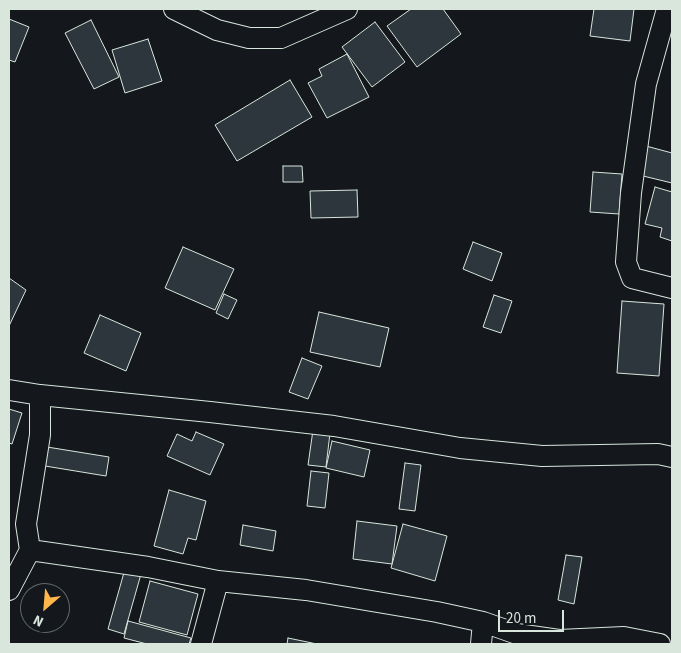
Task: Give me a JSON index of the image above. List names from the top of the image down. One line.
{"scale_bar":"20 m","north":"bottom left"}
